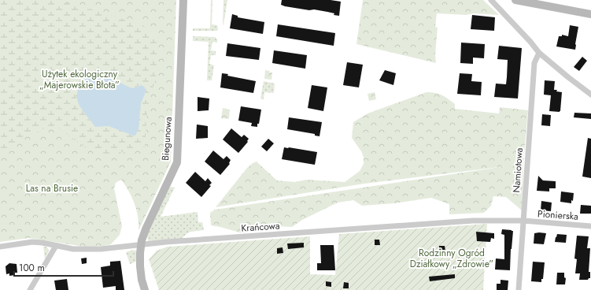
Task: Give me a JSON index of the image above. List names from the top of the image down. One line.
{"streets":{"street":["Biegunowa","Namiotowa","Pionierska","Krańcowa"]},"crossings":[["Biegunowa","Krańcowa"],["Namiotowa","Pionierska"],["Namiotowa","Krańcowa"],["Pionierska","Krańcowa"]],"parks":["Użytek ekologiczny „Majerowskie Błota”","Las na Brusie","Rodzinny Ogród Działkowy „Zdrowie”"],"scale_bar":"100 m"}
